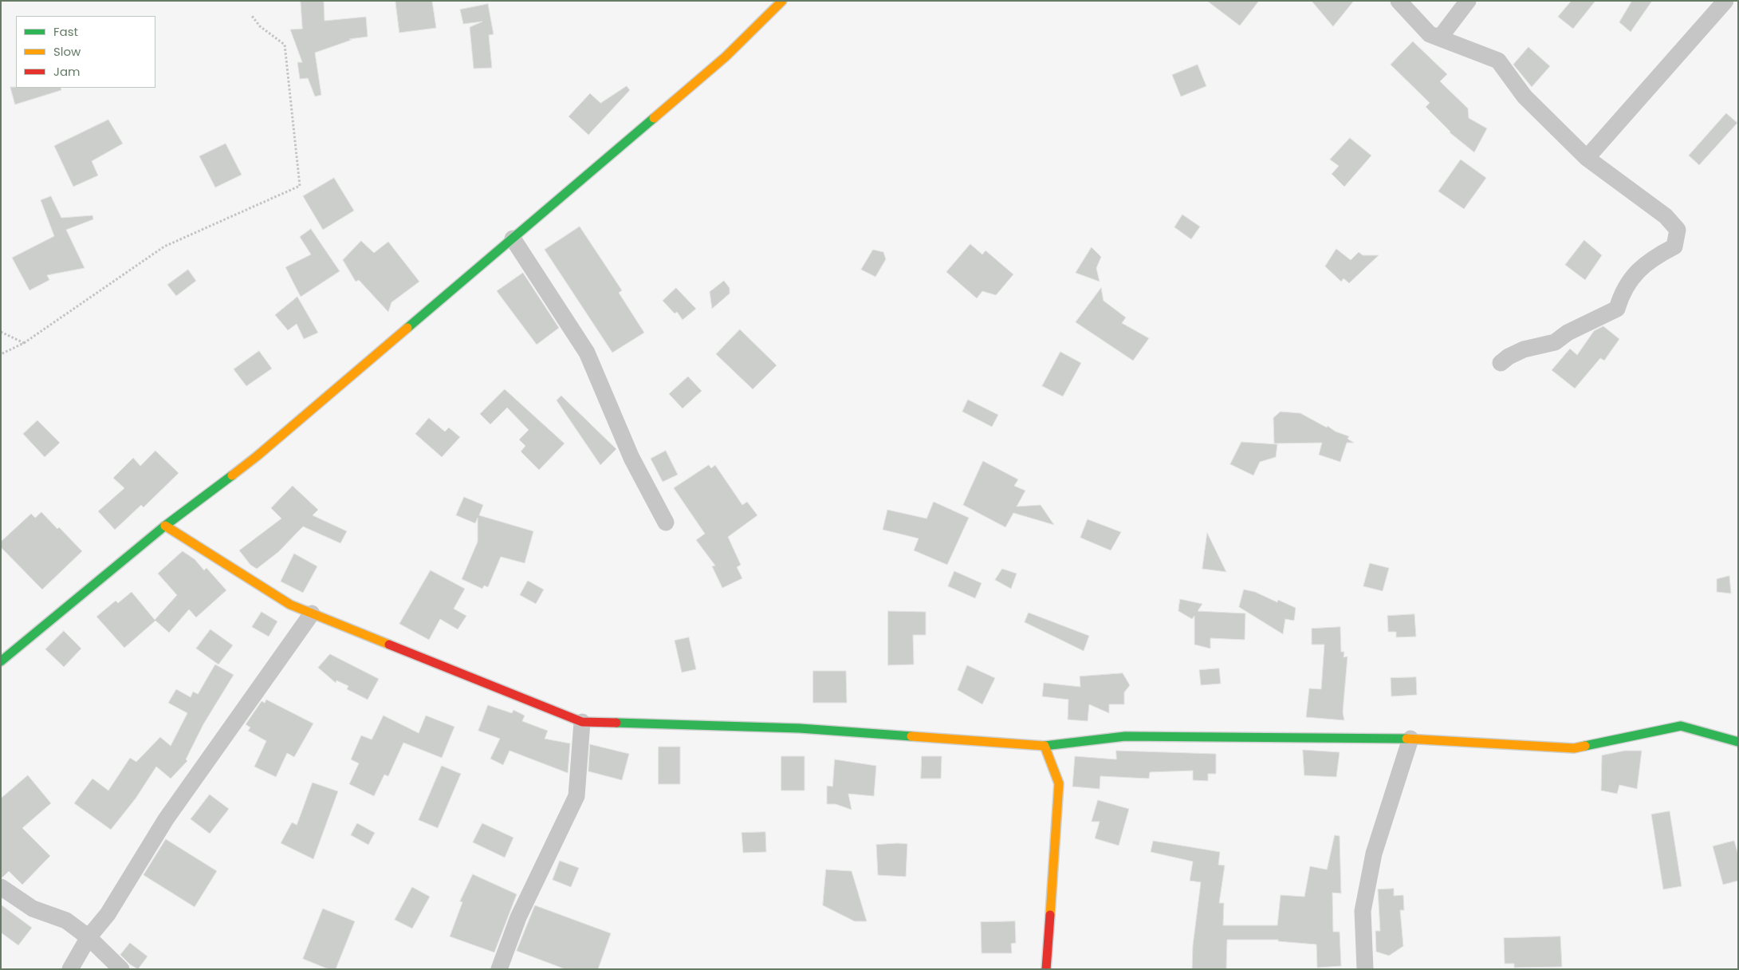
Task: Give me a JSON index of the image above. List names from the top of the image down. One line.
{"legend":["Fast","Slow","Jam"]}
